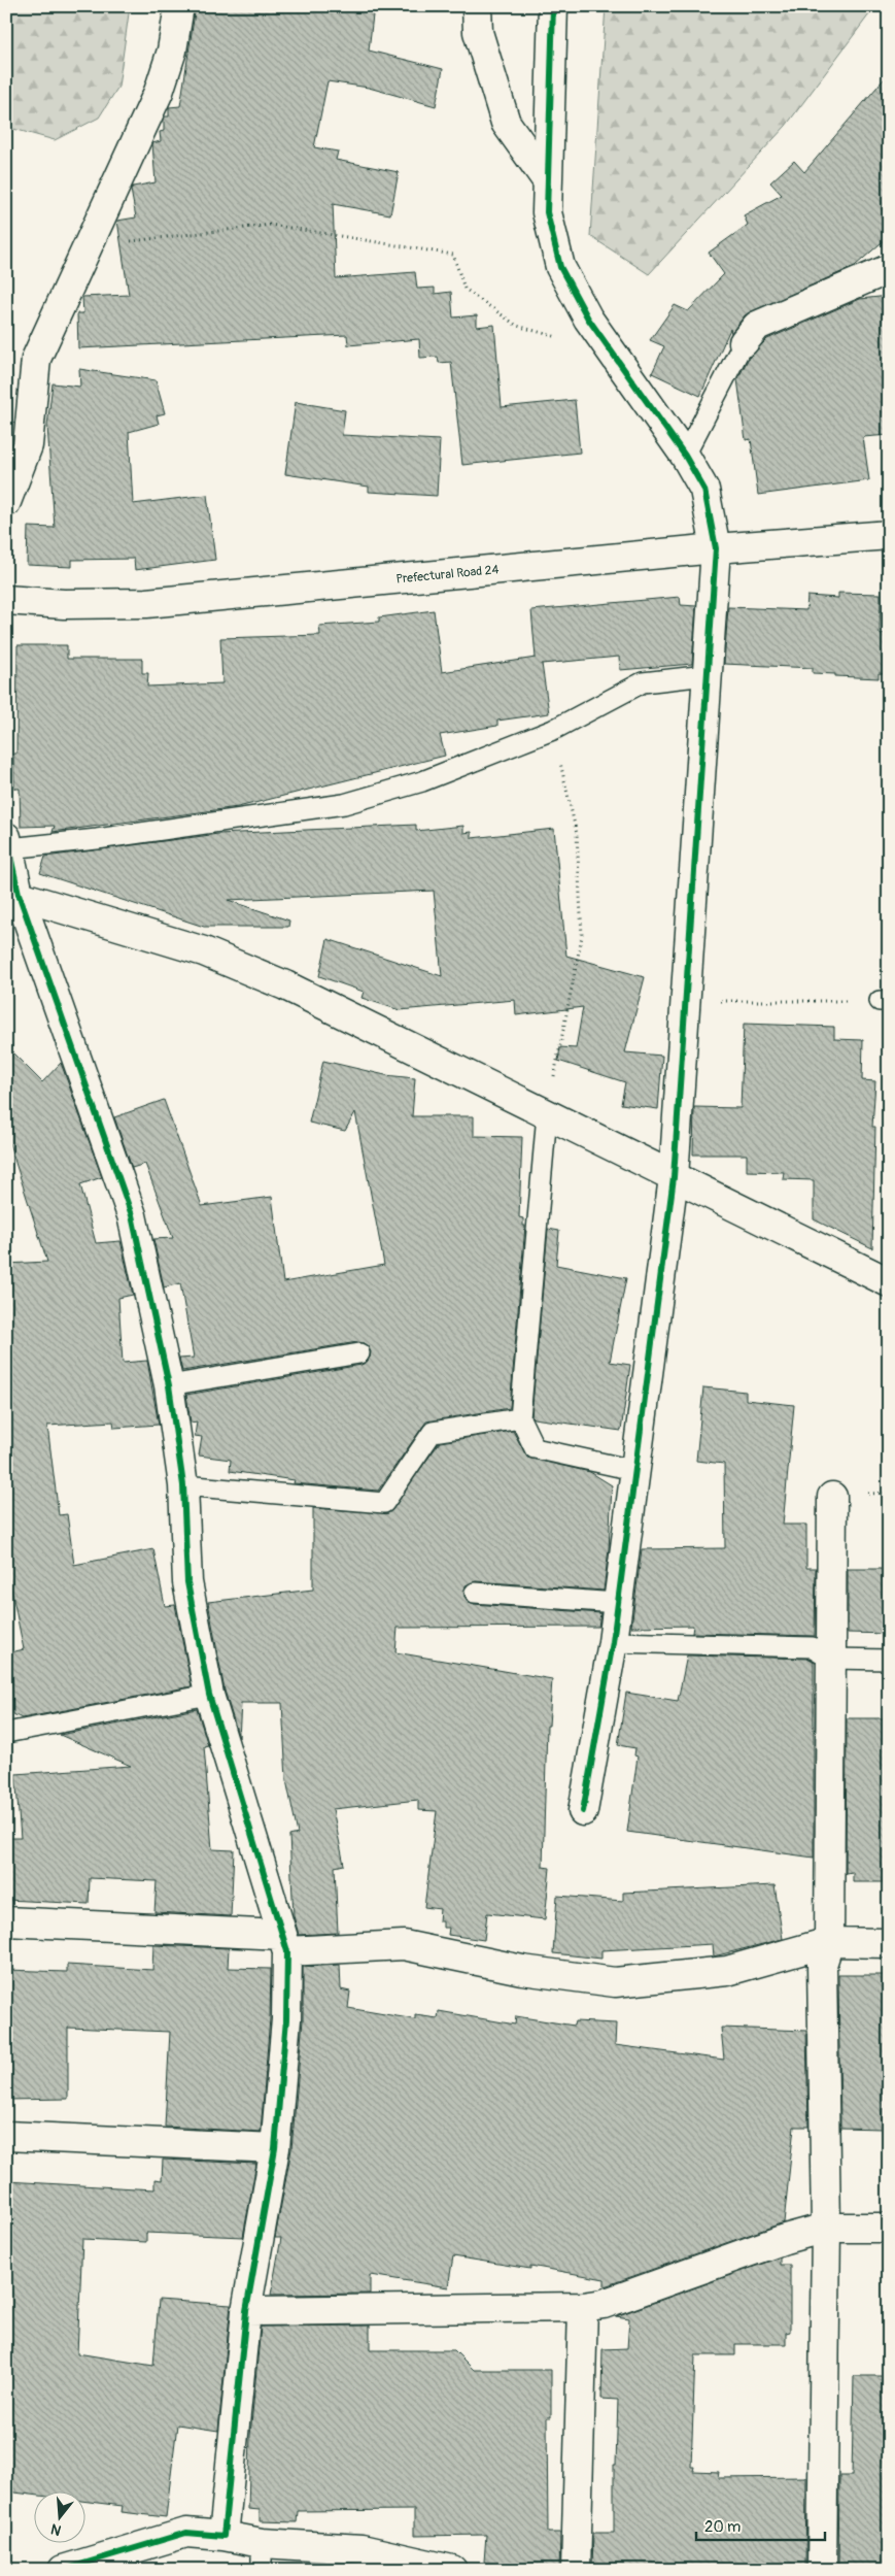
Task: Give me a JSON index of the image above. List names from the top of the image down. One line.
{"streets":{"street":["Prefectural Road 24"]},"scale_bar":"20 m","north":"bottom"}
